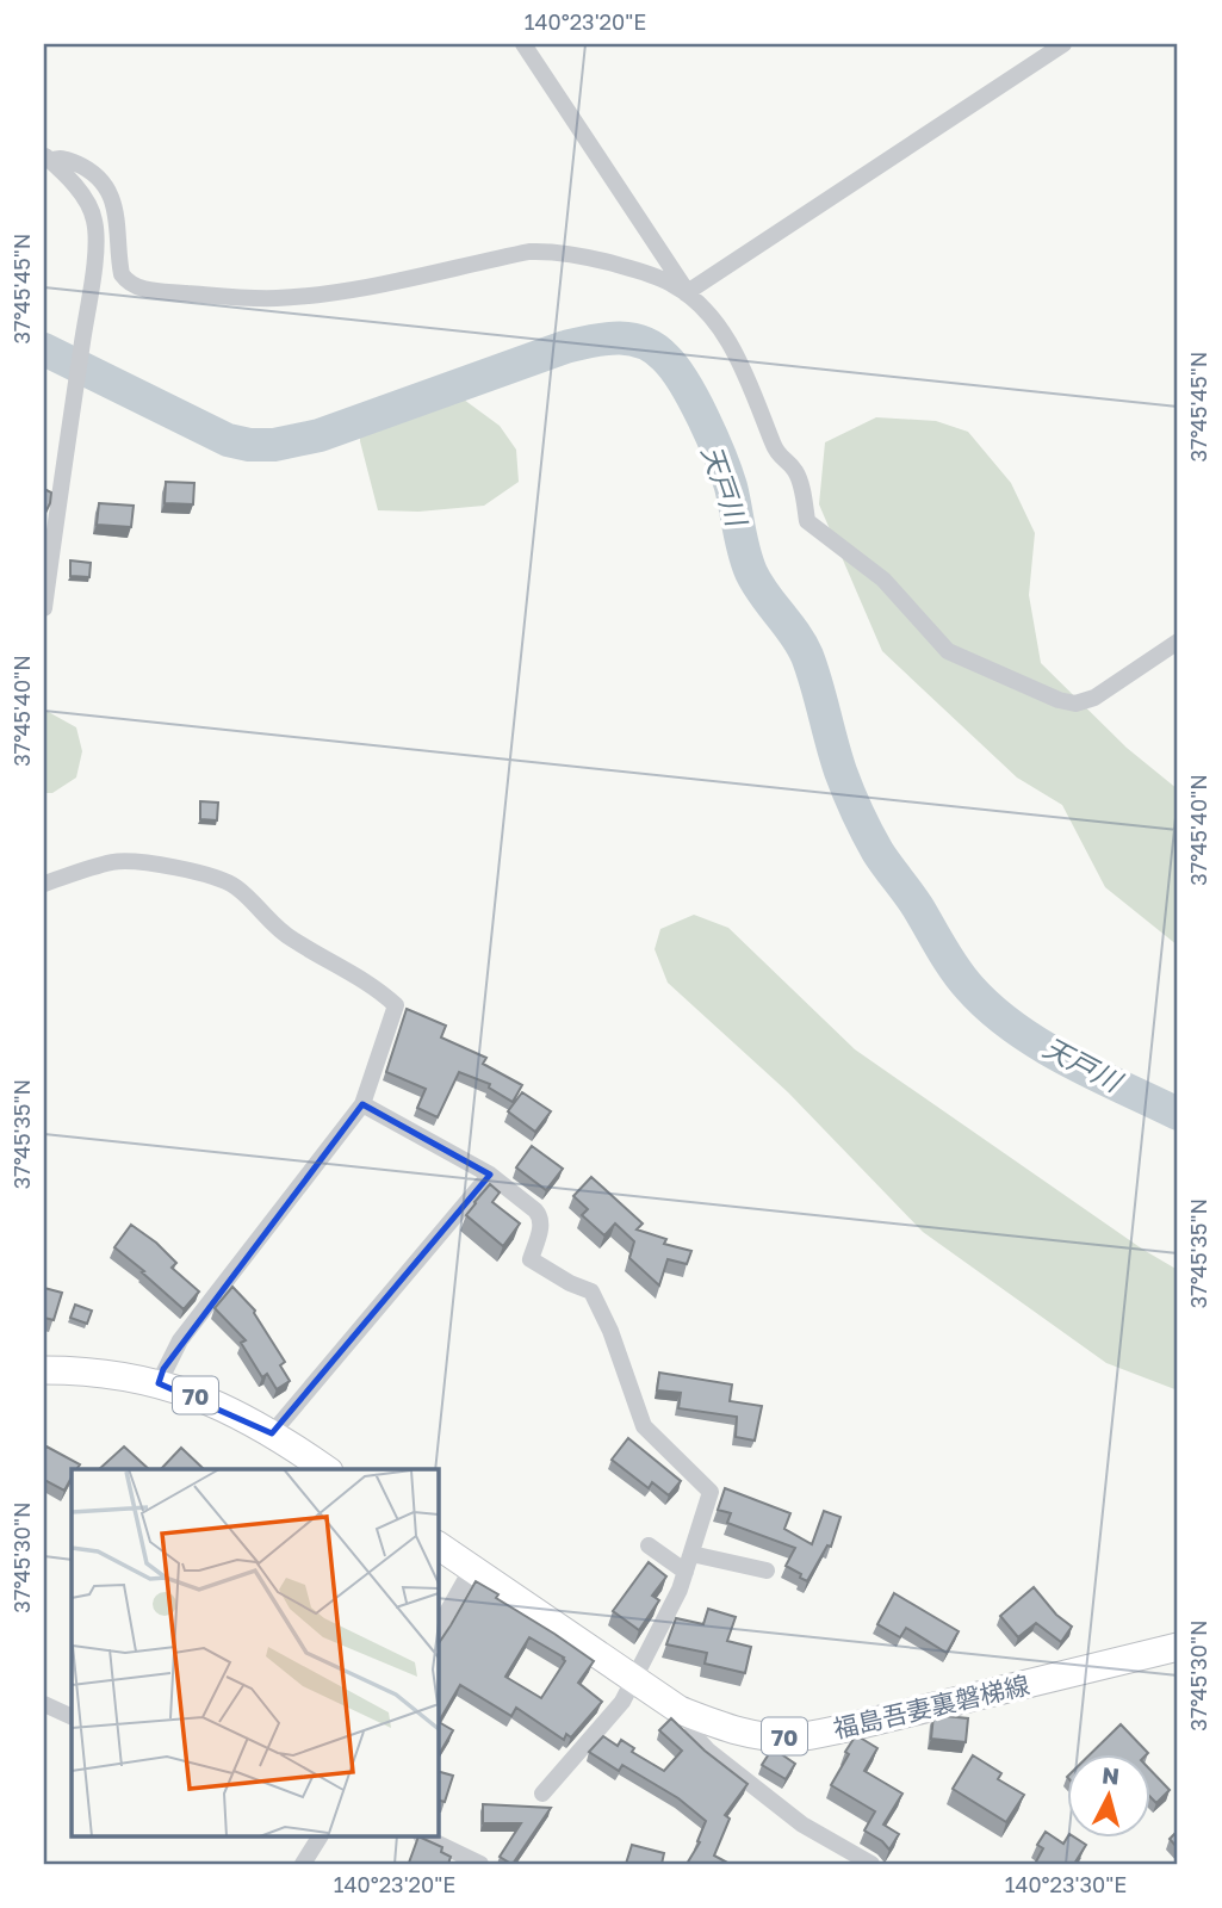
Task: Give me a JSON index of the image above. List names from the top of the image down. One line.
{"streets":{"main road":["70","福島吾妻裏磐梯線"]},"water":["天戸川"],"north":"top","coordinates":["140°23'20\"E","37°45'45\"N","37°45'40\"N","37°45'35\"N","37°45'30\"N","140°23'30\"E"]}
